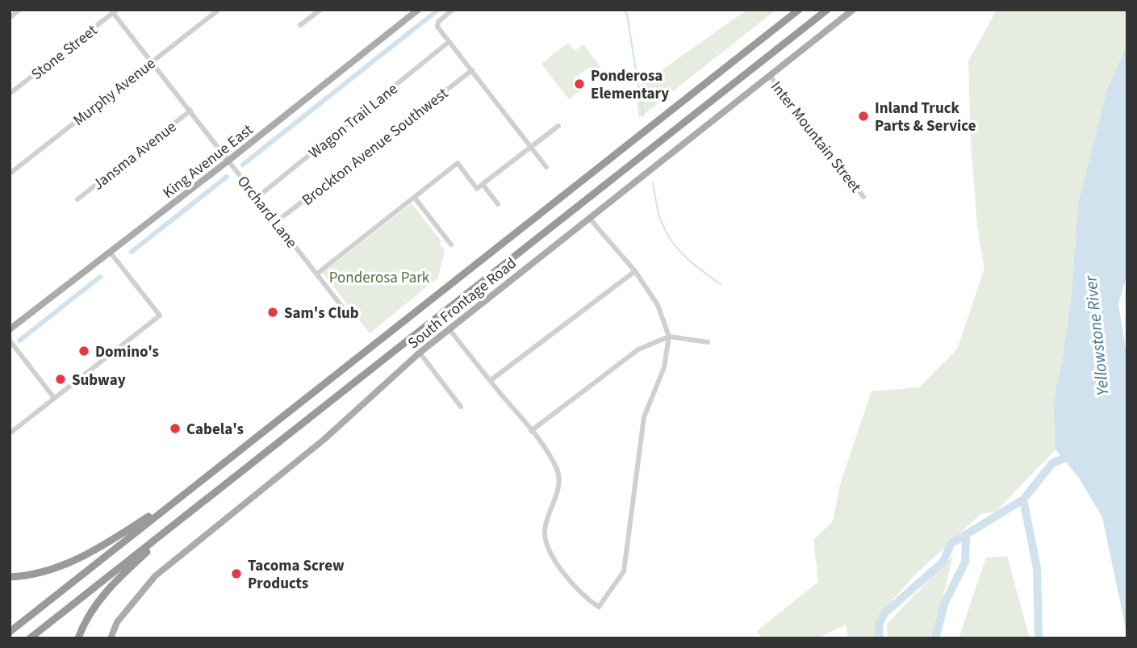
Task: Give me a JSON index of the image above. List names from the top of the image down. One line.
{"streets":{"main road":["King Avenue East","South Frontage Road"],"street":["Stone Street","Murphy Avenue","Wagon Trail Lane","Inter Mountain Street","Brockton Avenue Southwest","Jansma Avenue","Orchard Lane"]},"crossings":[["Stone Street","Orchard Lane"],["Murphy Avenue","Orchard Lane"],["Wagon Trail Lane","Orchard Lane"],["Inter Mountain Street","South Frontage Road"],["Brockton Avenue Southwest","Orchard Lane"],["Jansma Avenue","Orchard Lane"],["King Avenue East","Orchard Lane"]],"water":["Yellowstone River"],"parks":["Ponderosa Park"],"places":["Ponderosa Elementary","Inland Truck Parts & Service","Sam's Club","Domino's","Subway","Cabela's","Tacoma Screw Products"]}
